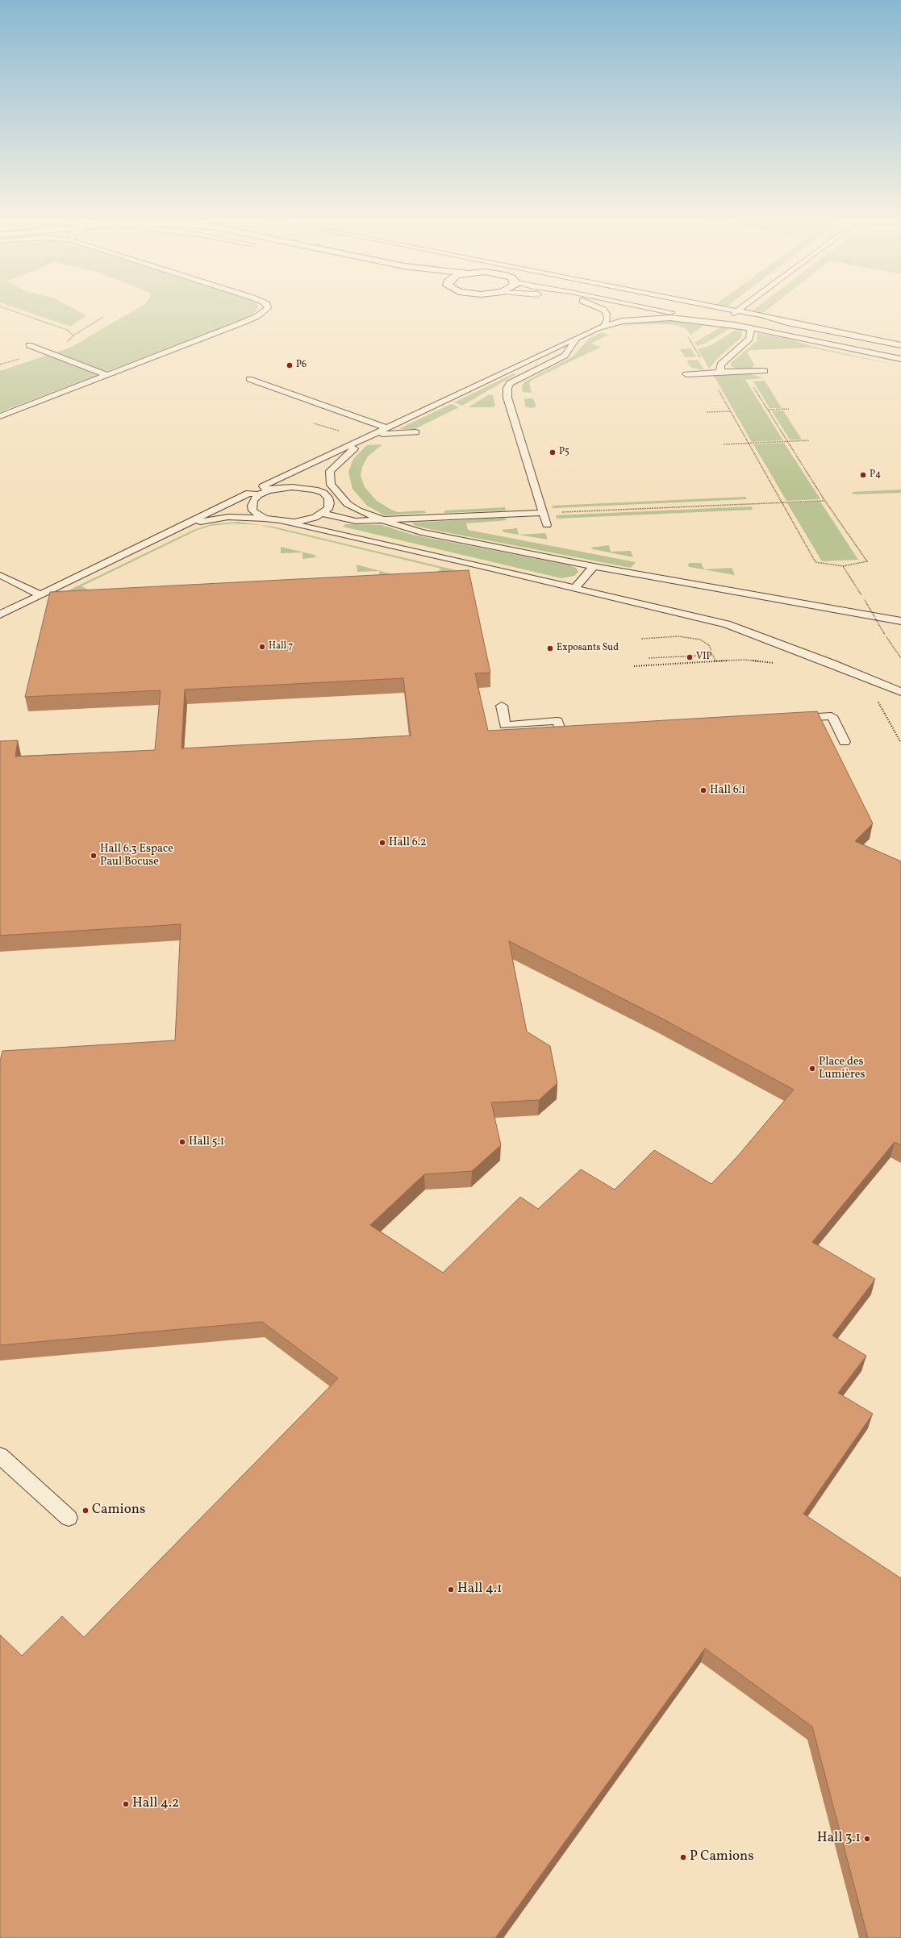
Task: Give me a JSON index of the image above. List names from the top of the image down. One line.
{"places":["P6","P5","P4","Hall 7","Exposants Sud","VIP","Hall 6.1","Hall 6.2","Hall 6.3 Espace Paul Bocuse","Place des Lumières","Hall 5.1","Camions","Hall 4.1","Hall 4.2","Hall 3.1","P Camions"]}
